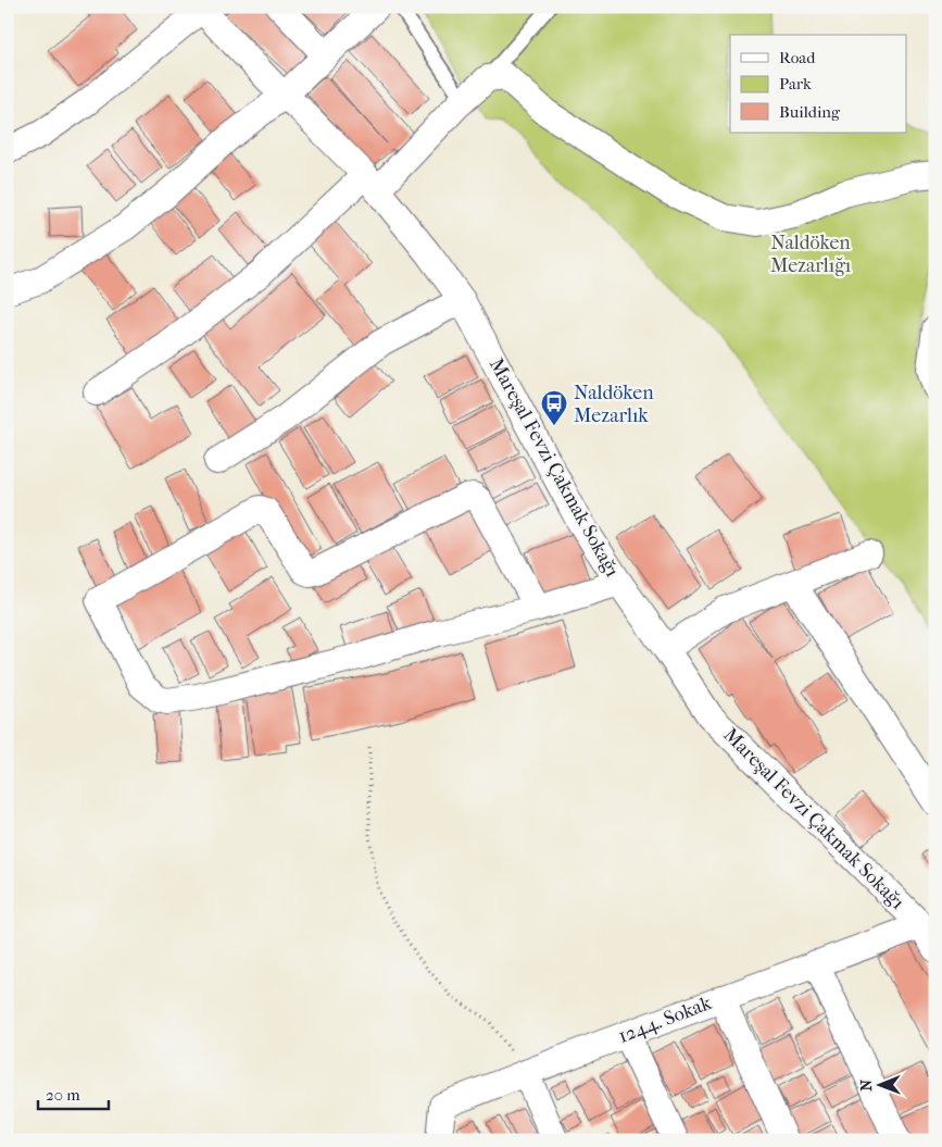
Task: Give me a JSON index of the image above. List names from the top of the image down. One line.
{"streets":{"street":["Mareşal Fevzi Çakmak Sokağı","1244. Sokak"]},"crossings":[["Mareşal Fevzi Çakmak Sokağı","1244. Sokak"]],"parks":["Naldöken Mezarlığı"],"places":{"bus stop":["Naldöken Mezarlık"]},"legend":["Road","Park","Building"],"scale_bar":"20 m","north":"left"}
